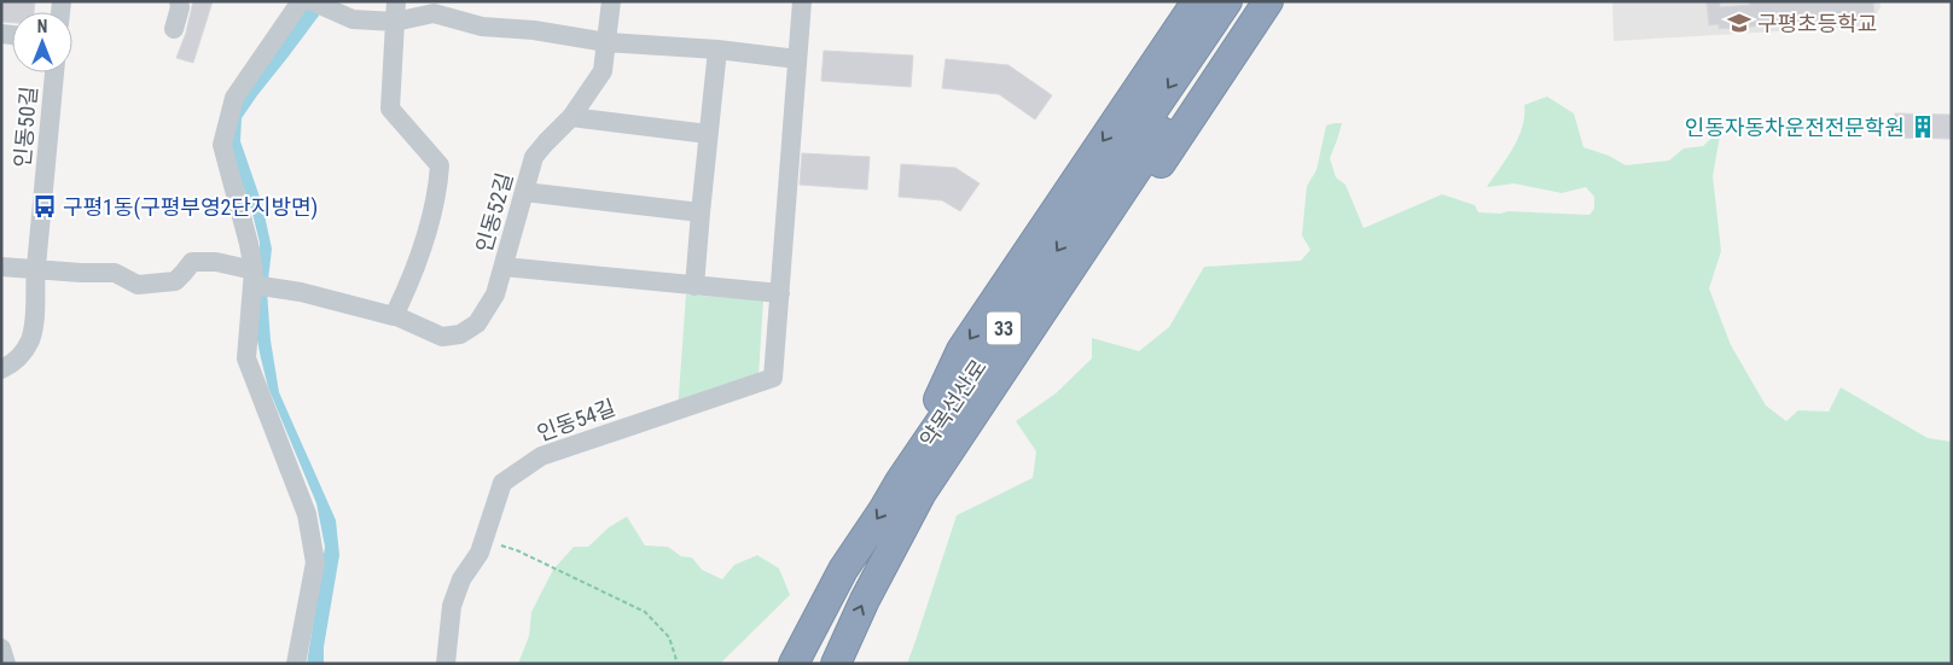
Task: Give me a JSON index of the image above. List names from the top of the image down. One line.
{"streets":{"highway":["33","약목선산로"],"street":["인동50길","인동52길","인동54길"]},"places":{"school or university":["구평초등학교"],"building":["인동자동차운전전문학원"],"bus stop":["구평1동(구평부영2단지방면)"]},"north":"top"}
